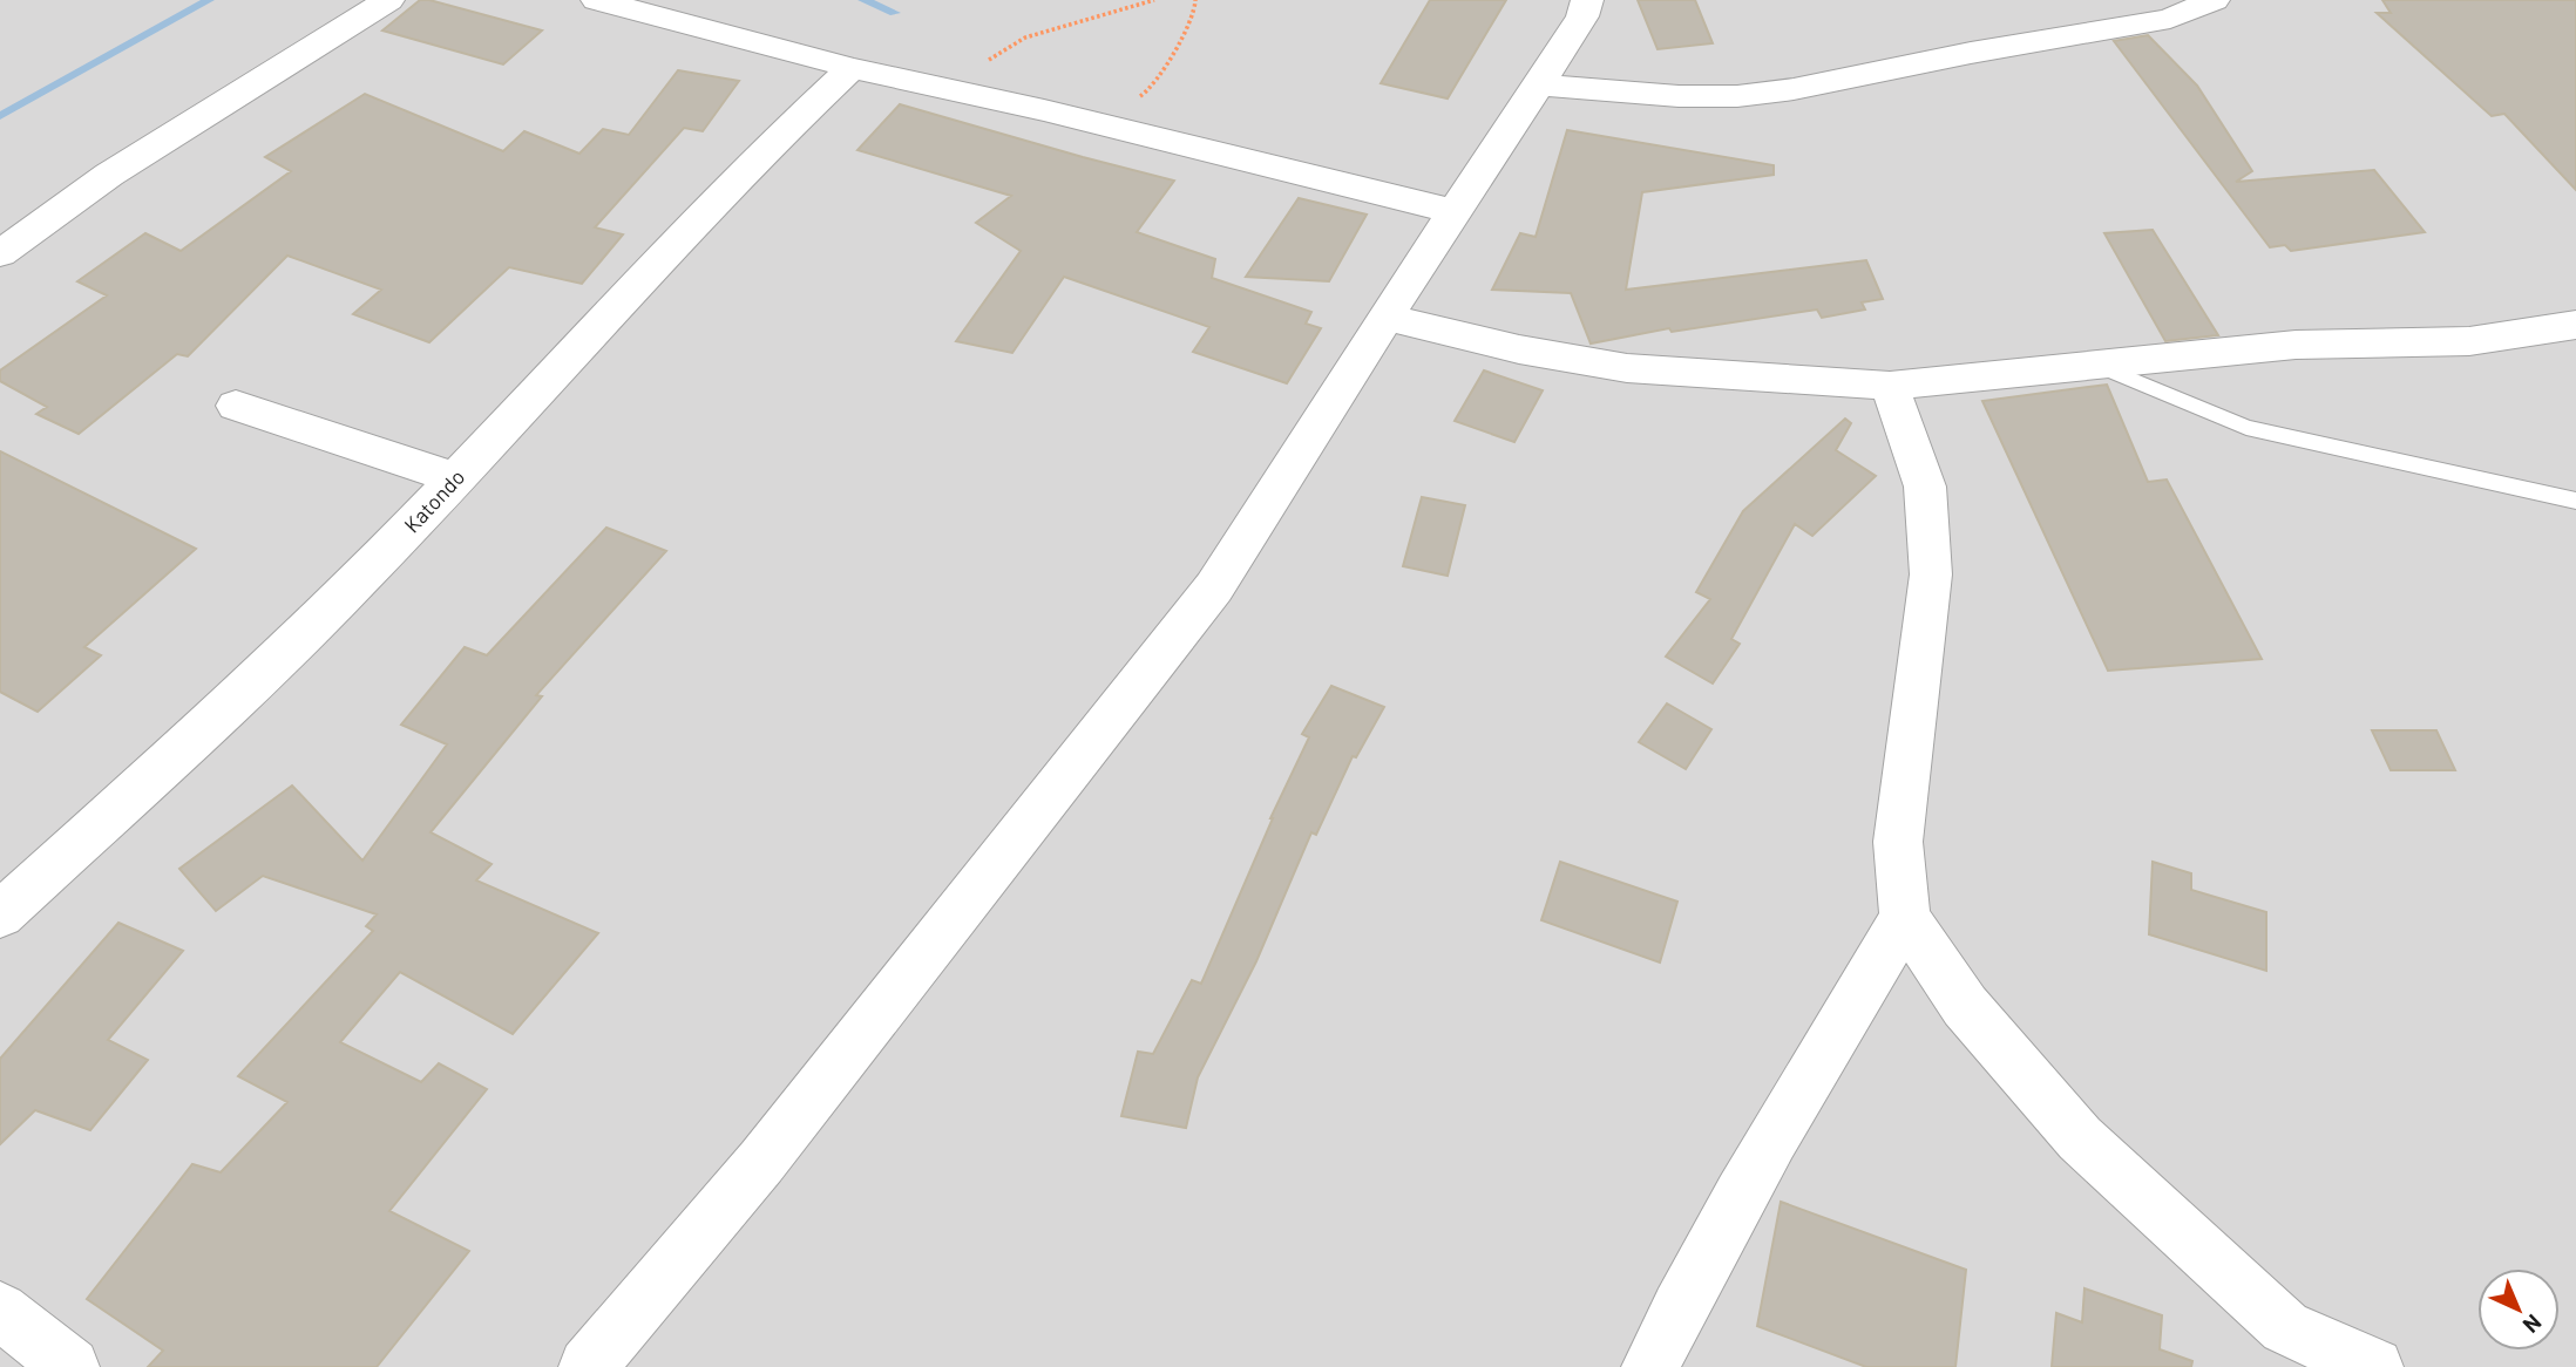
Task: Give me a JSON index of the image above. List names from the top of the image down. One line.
{"streets":{"street":["Katondo"]},"north":"bottom right"}
